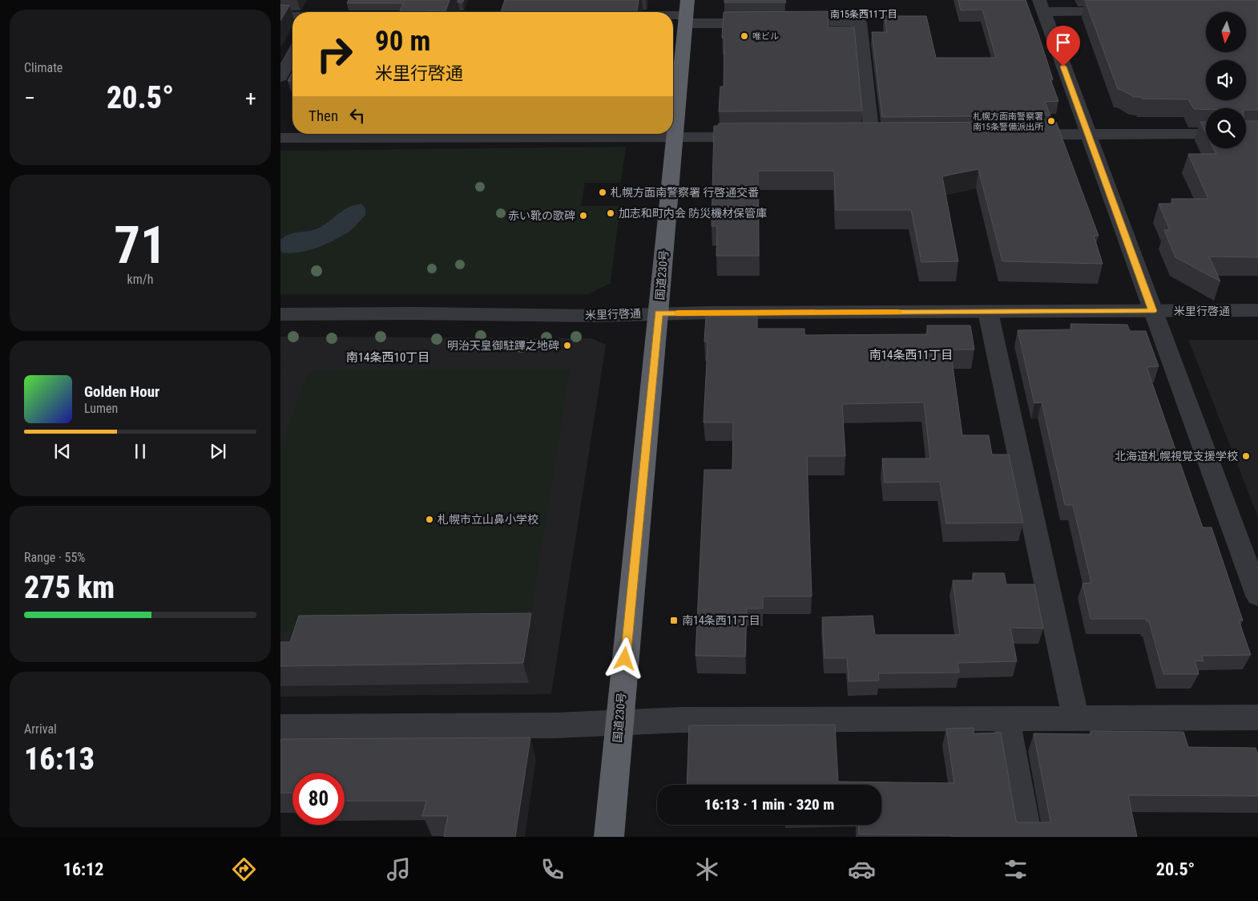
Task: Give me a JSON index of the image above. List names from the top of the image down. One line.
{"streets":{"highway":["国道230号"],"street":["米里行啓通"]},"crossings":[["国道230号","米里行啓通"]],"districts":["南15条西11丁目","南14条西11丁目","南14条西10丁目"],"places":{"other":["唯ビル","札幌方面南警察署 南15条警備派出所","札幌方面南警察署 行啓通交番","加志和町内会 防災機材保管庫","赤い靴の歌碑","明治天皇御駐蹕之地碑","北海道札幌視覚支援学校","札幌市立山鼻小学校"],"transit":["南14条西11丁目"]},"north":"bottom","page":{"tile":["Climate",["71","km/h"],["Range · 55%","275 km"],["Arrival","16:13"]],"turn":["90 m","米里行啓通"],"heat":["−","20.5°","+"],"then":"Then","song":["Golden Hour","Lumen"],"limit":"80","trip":"16:13 · 1 min · 320 m","tabs":["16:12","20.5°"]}}
